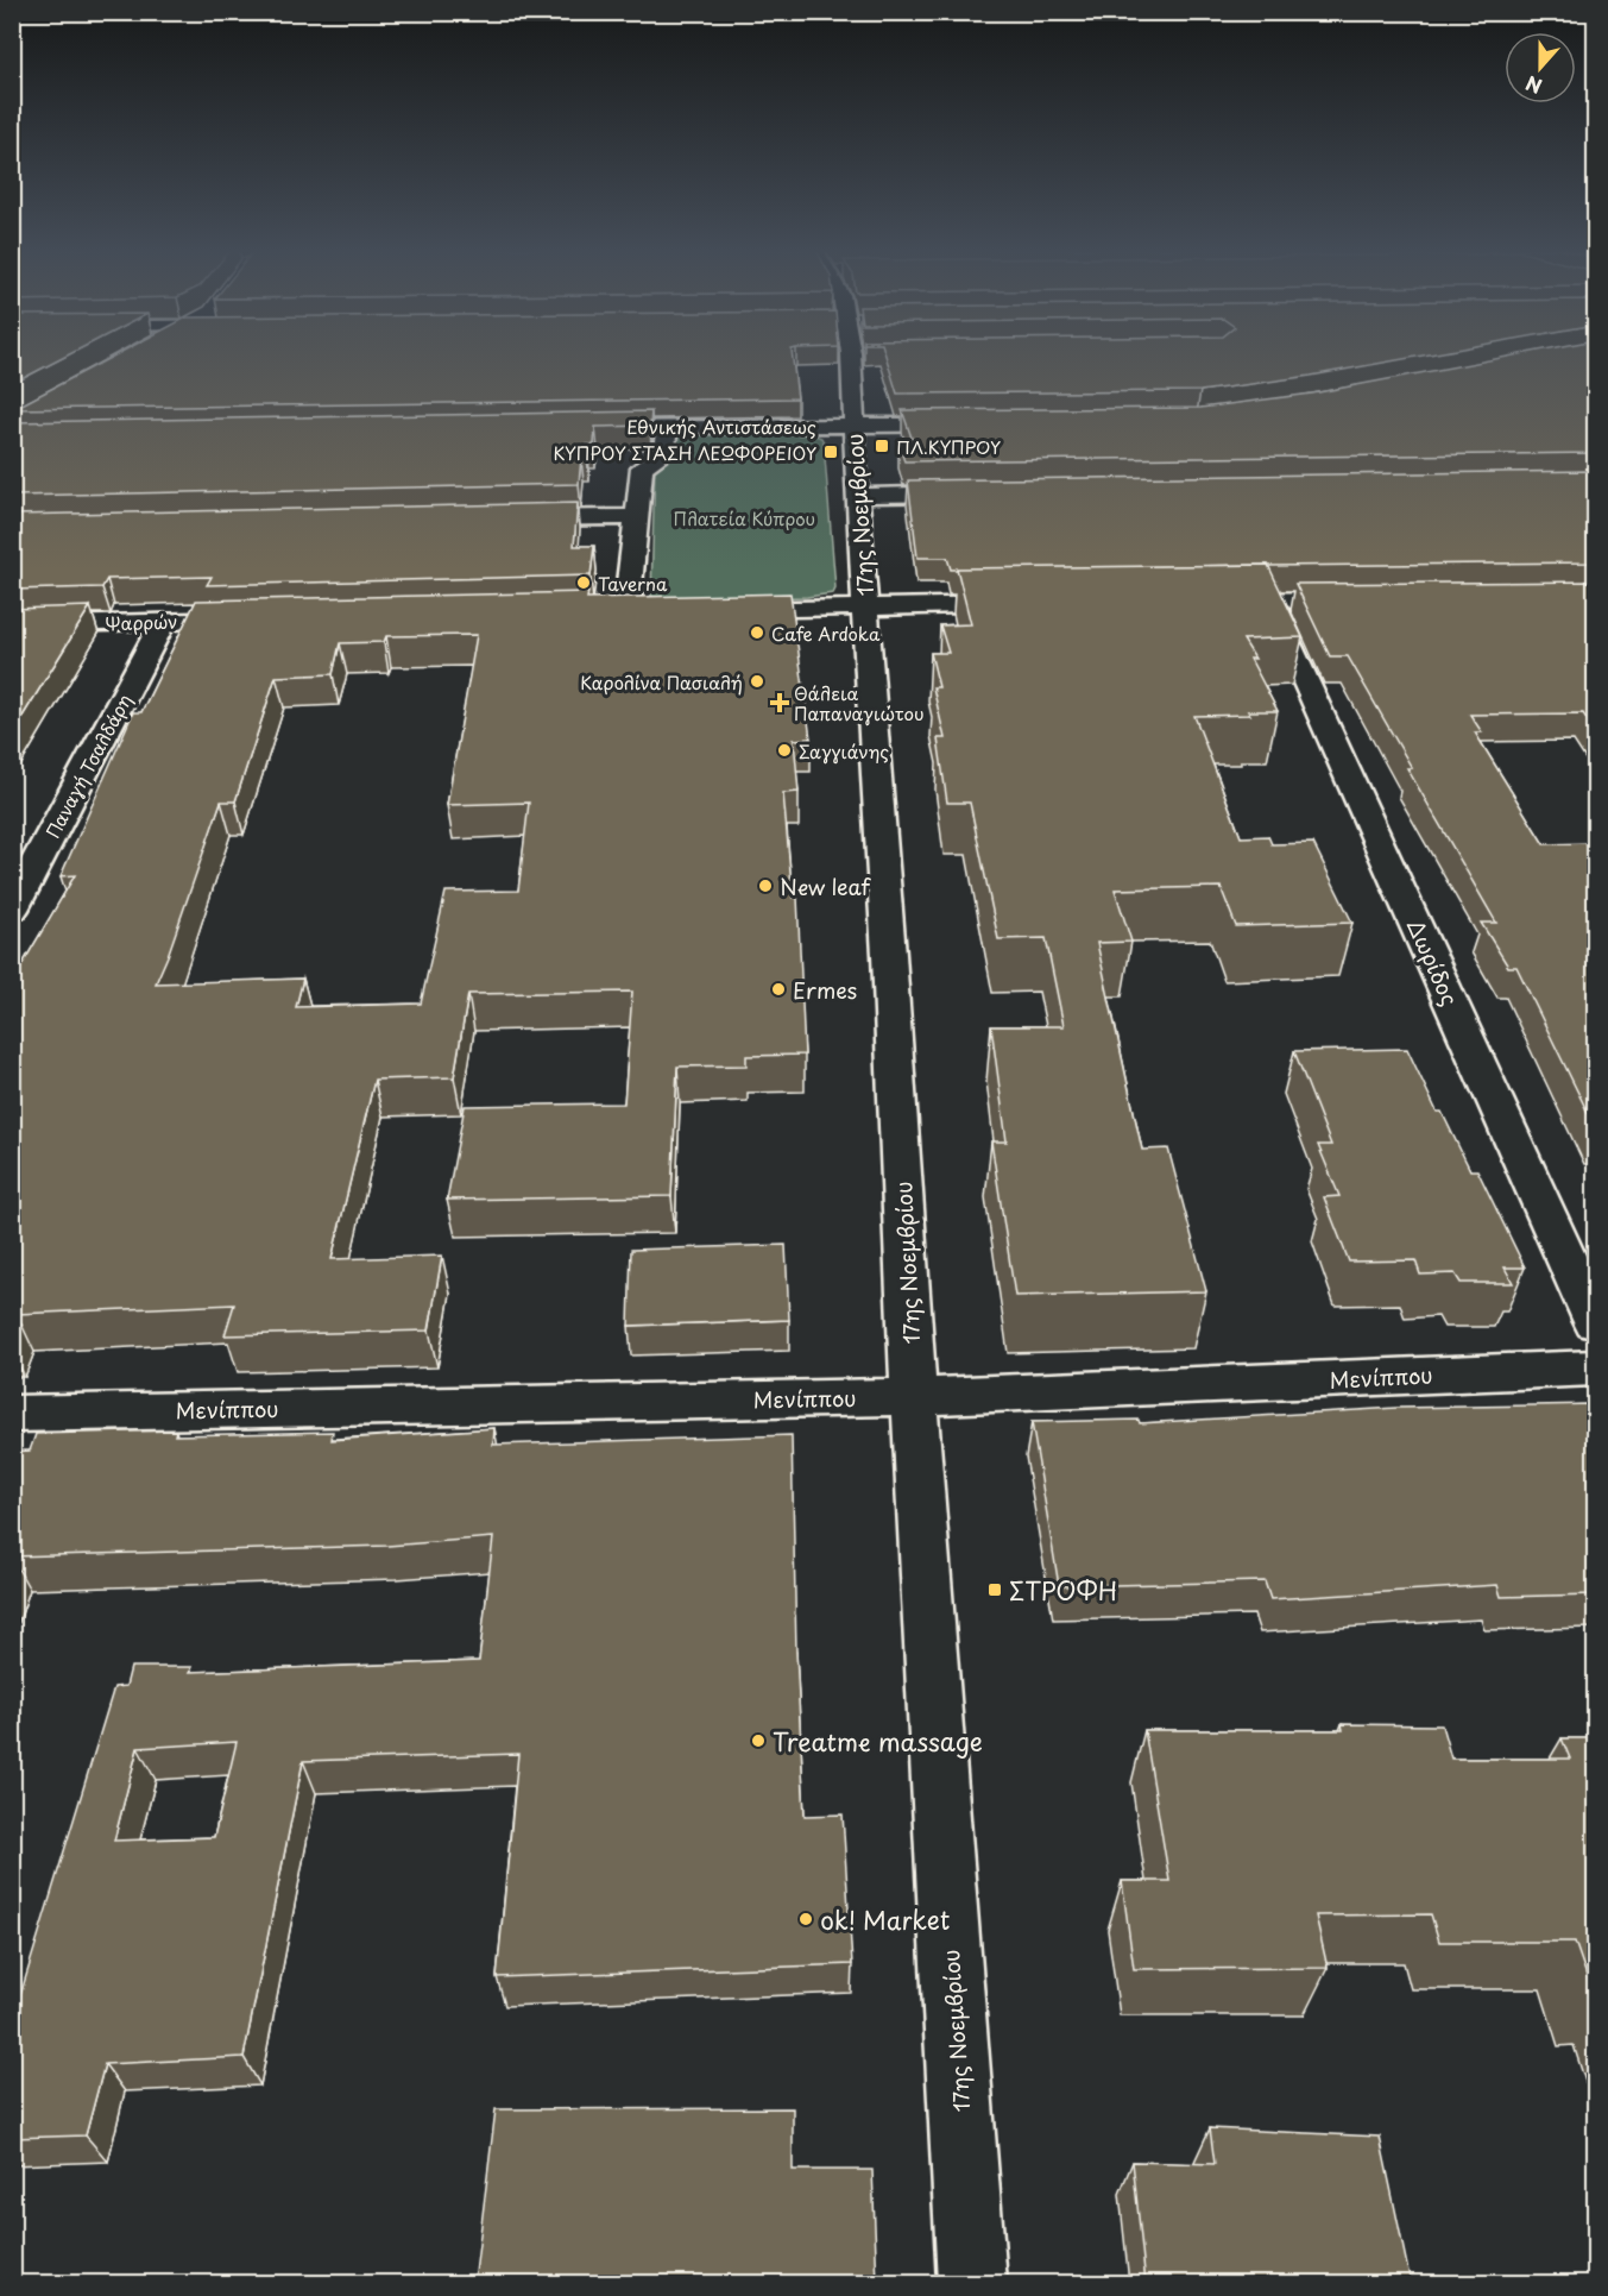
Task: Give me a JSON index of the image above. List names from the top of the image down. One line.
{"streets":{"street":["Εθνικής Αντιστάσεως","17ης Νοεμβρίου","Ψαρρών","Παναγή Τσαλδάρη","Δωρίδος","Μενίππου"]},"crossings":[["Εθνικής Αντιστάσεως","17ης Νοεμβρίου"],["17ης Νοεμβρίου","Μενίππου"],["Ψαρρών","Παναγή Τσαλδάρη"]],"parks":["Πλατεία Κύπρου"],"places":{"transit":["ΠΛ.ΚΥΠΡΟΥ","ΚΥΠΡΟΥ ΣΤΑΣΗ ΛΕΩΦΟΡΕΙΟΥ","ΣΤΡΟΦΗ"],"other":["Taverna","Cafe Ardoka","Καρολίνα Πασιαλή","Σαγγιάνης","New leaf","Ermes","Treatme massage","ok! Market"],"health":["Θάλεια Παπαναγιώτου"]},"north":"bottom"}
